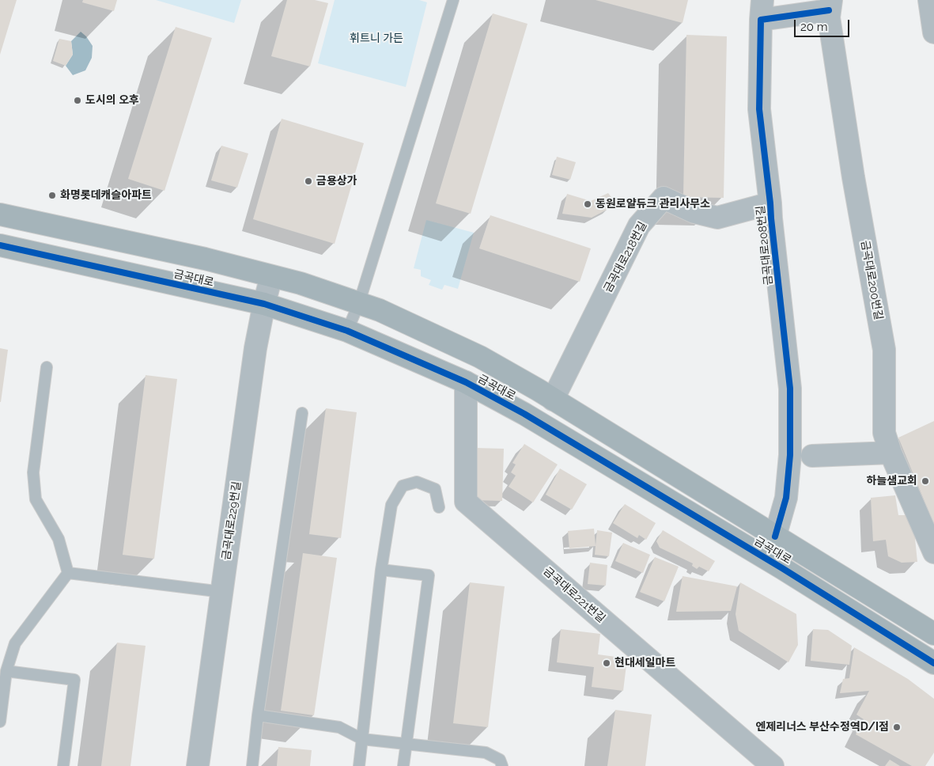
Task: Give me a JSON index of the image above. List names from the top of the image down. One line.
{"streets":{"main road":["금곡대로"],"street":["금곡대로208번길","금곡대로218번길","금곡대로200번길","금곡대로229번길","금곡대로221번길"]},"crossings":[["금곡대로208번길","금곡대로218번길"],["금곡대로208번길","금곡대로"],["금곡대로208번길","금곡대로200번길"],["금곡대로218번길","금곡대로"],["금곡대로","금곡대로229번길"],["금곡대로","금곡대로221번길"]],"parks":["휘트니 가든"],"places":["도시의 오후","금용상가","화명롯데캐슬아파트","동원로얄듀크 관리사무소","하늘샘교회","현대세일마트","엔제리너스 부산수정역D/I점"],"scale_bar":"20 m"}
